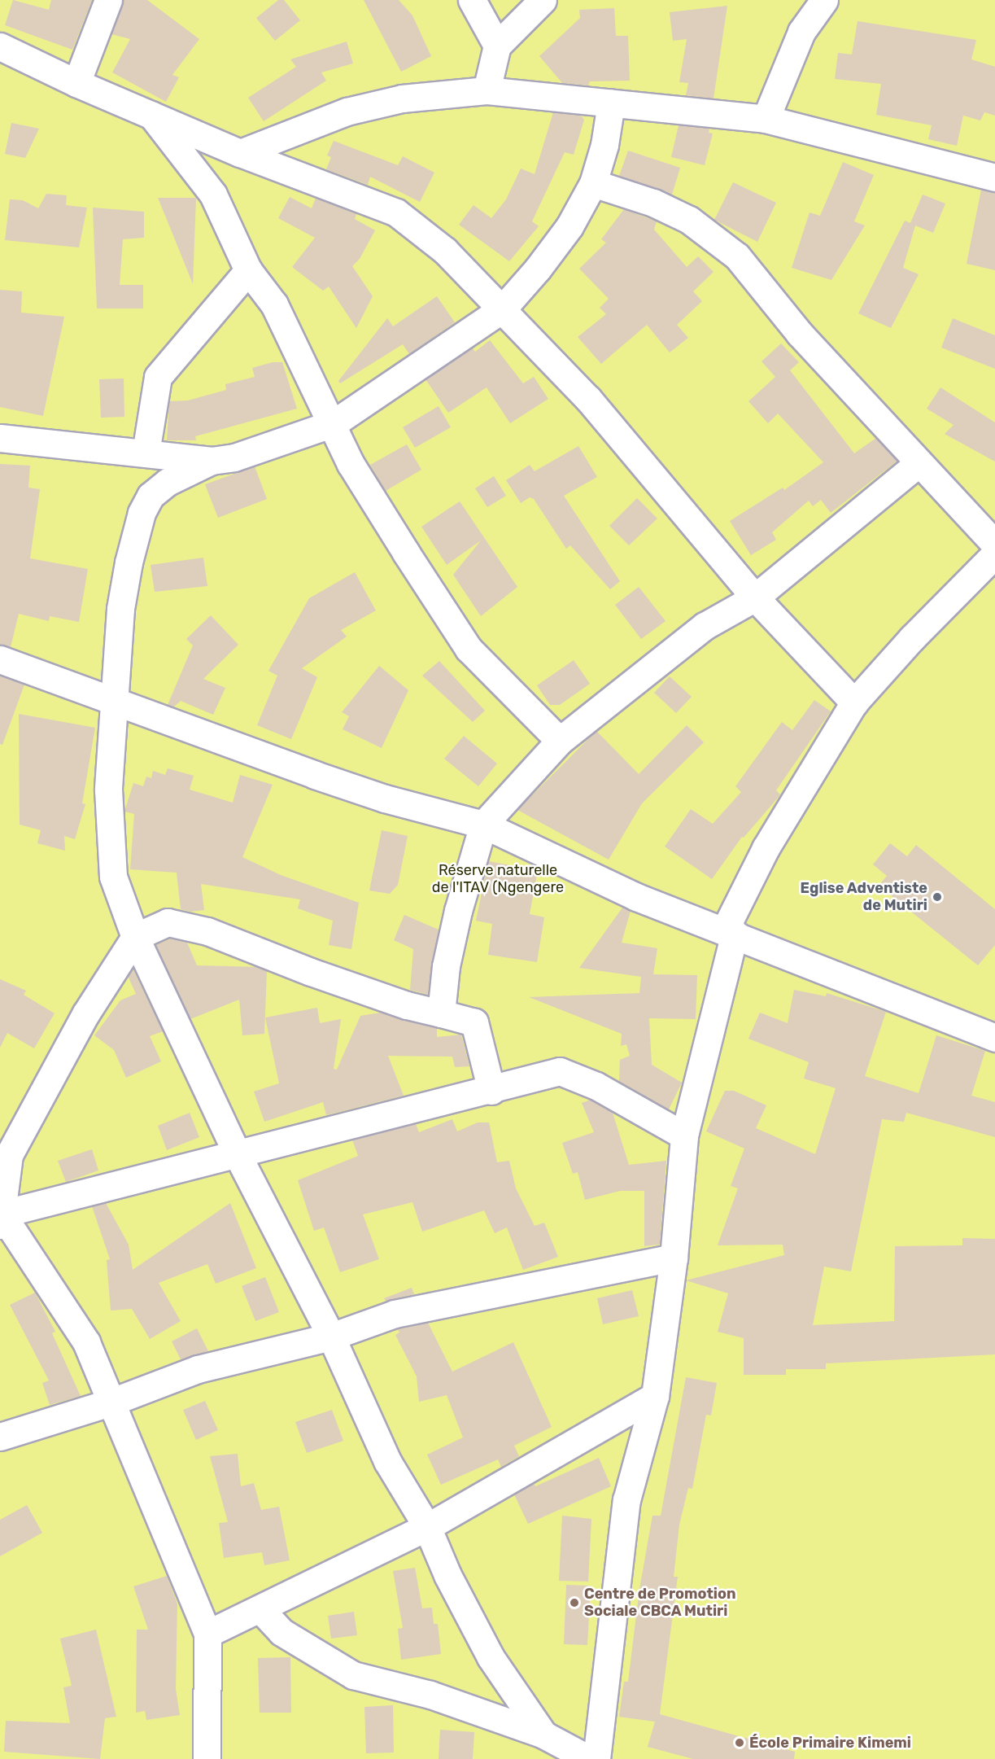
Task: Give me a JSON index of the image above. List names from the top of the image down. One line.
{"parks":["Réserve naturelle de l'ITAV (Ngengere"],"places":["Eglise Adventiste de Mutiri","Centre de Promotion Sociale CBCA Mutiri","École Primaire Kimemi"]}
